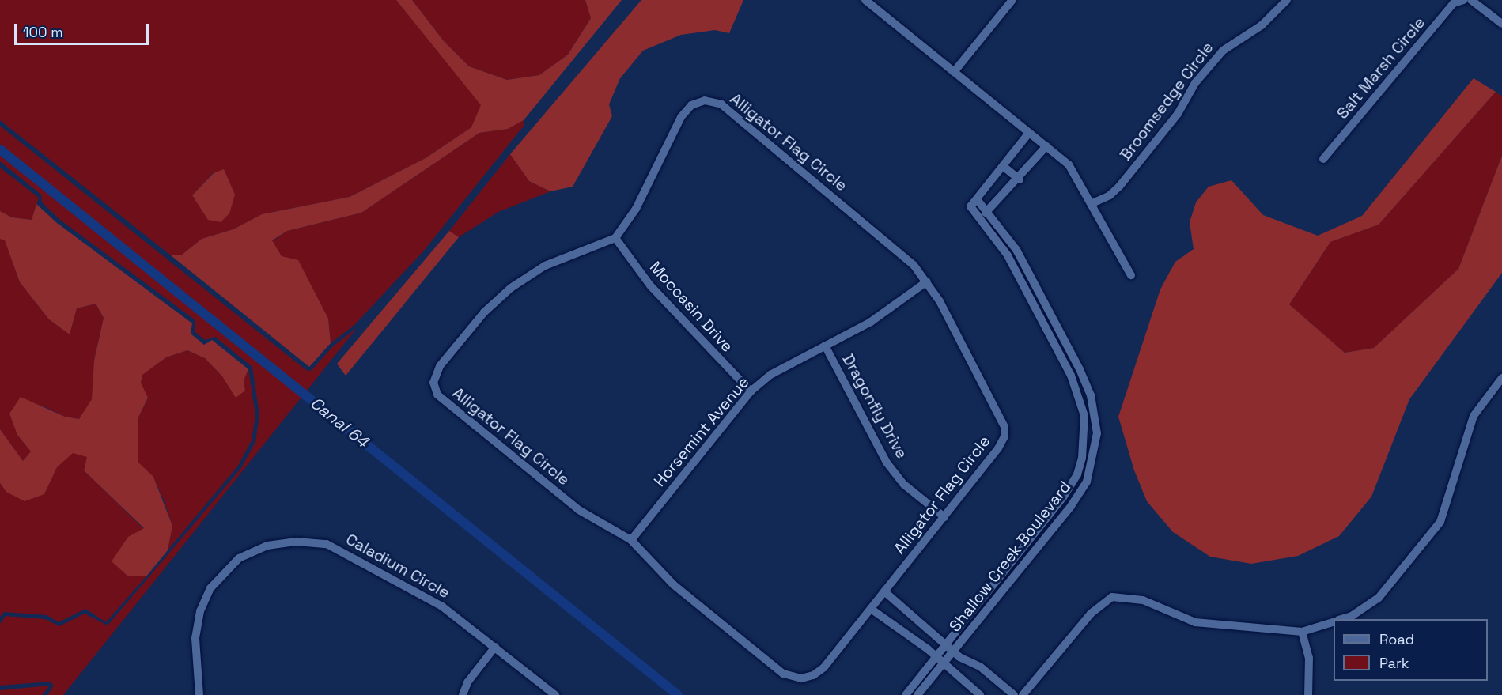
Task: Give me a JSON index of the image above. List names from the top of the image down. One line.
{"streets":{"street":["Salt Marsh Circle","Broomsedge Circle","Alligator Flag Circle","Moccasin Drive","Dragonfly Drive","Horsemint Avenue","Shallow Creek Boulevard","Caladium Circle"]},"crossings":[["Alligator Flag Circle","Moccasin Drive"],["Alligator Flag Circle","Dragonfly Drive"],["Alligator Flag Circle","Horsemint Avenue"],["Moccasin Drive","Horsemint Avenue"],["Dragonfly Drive","Horsemint Avenue"]],"water":["Canal 64"],"legend":["Road","Park"],"scale_bar":"100 m"}
